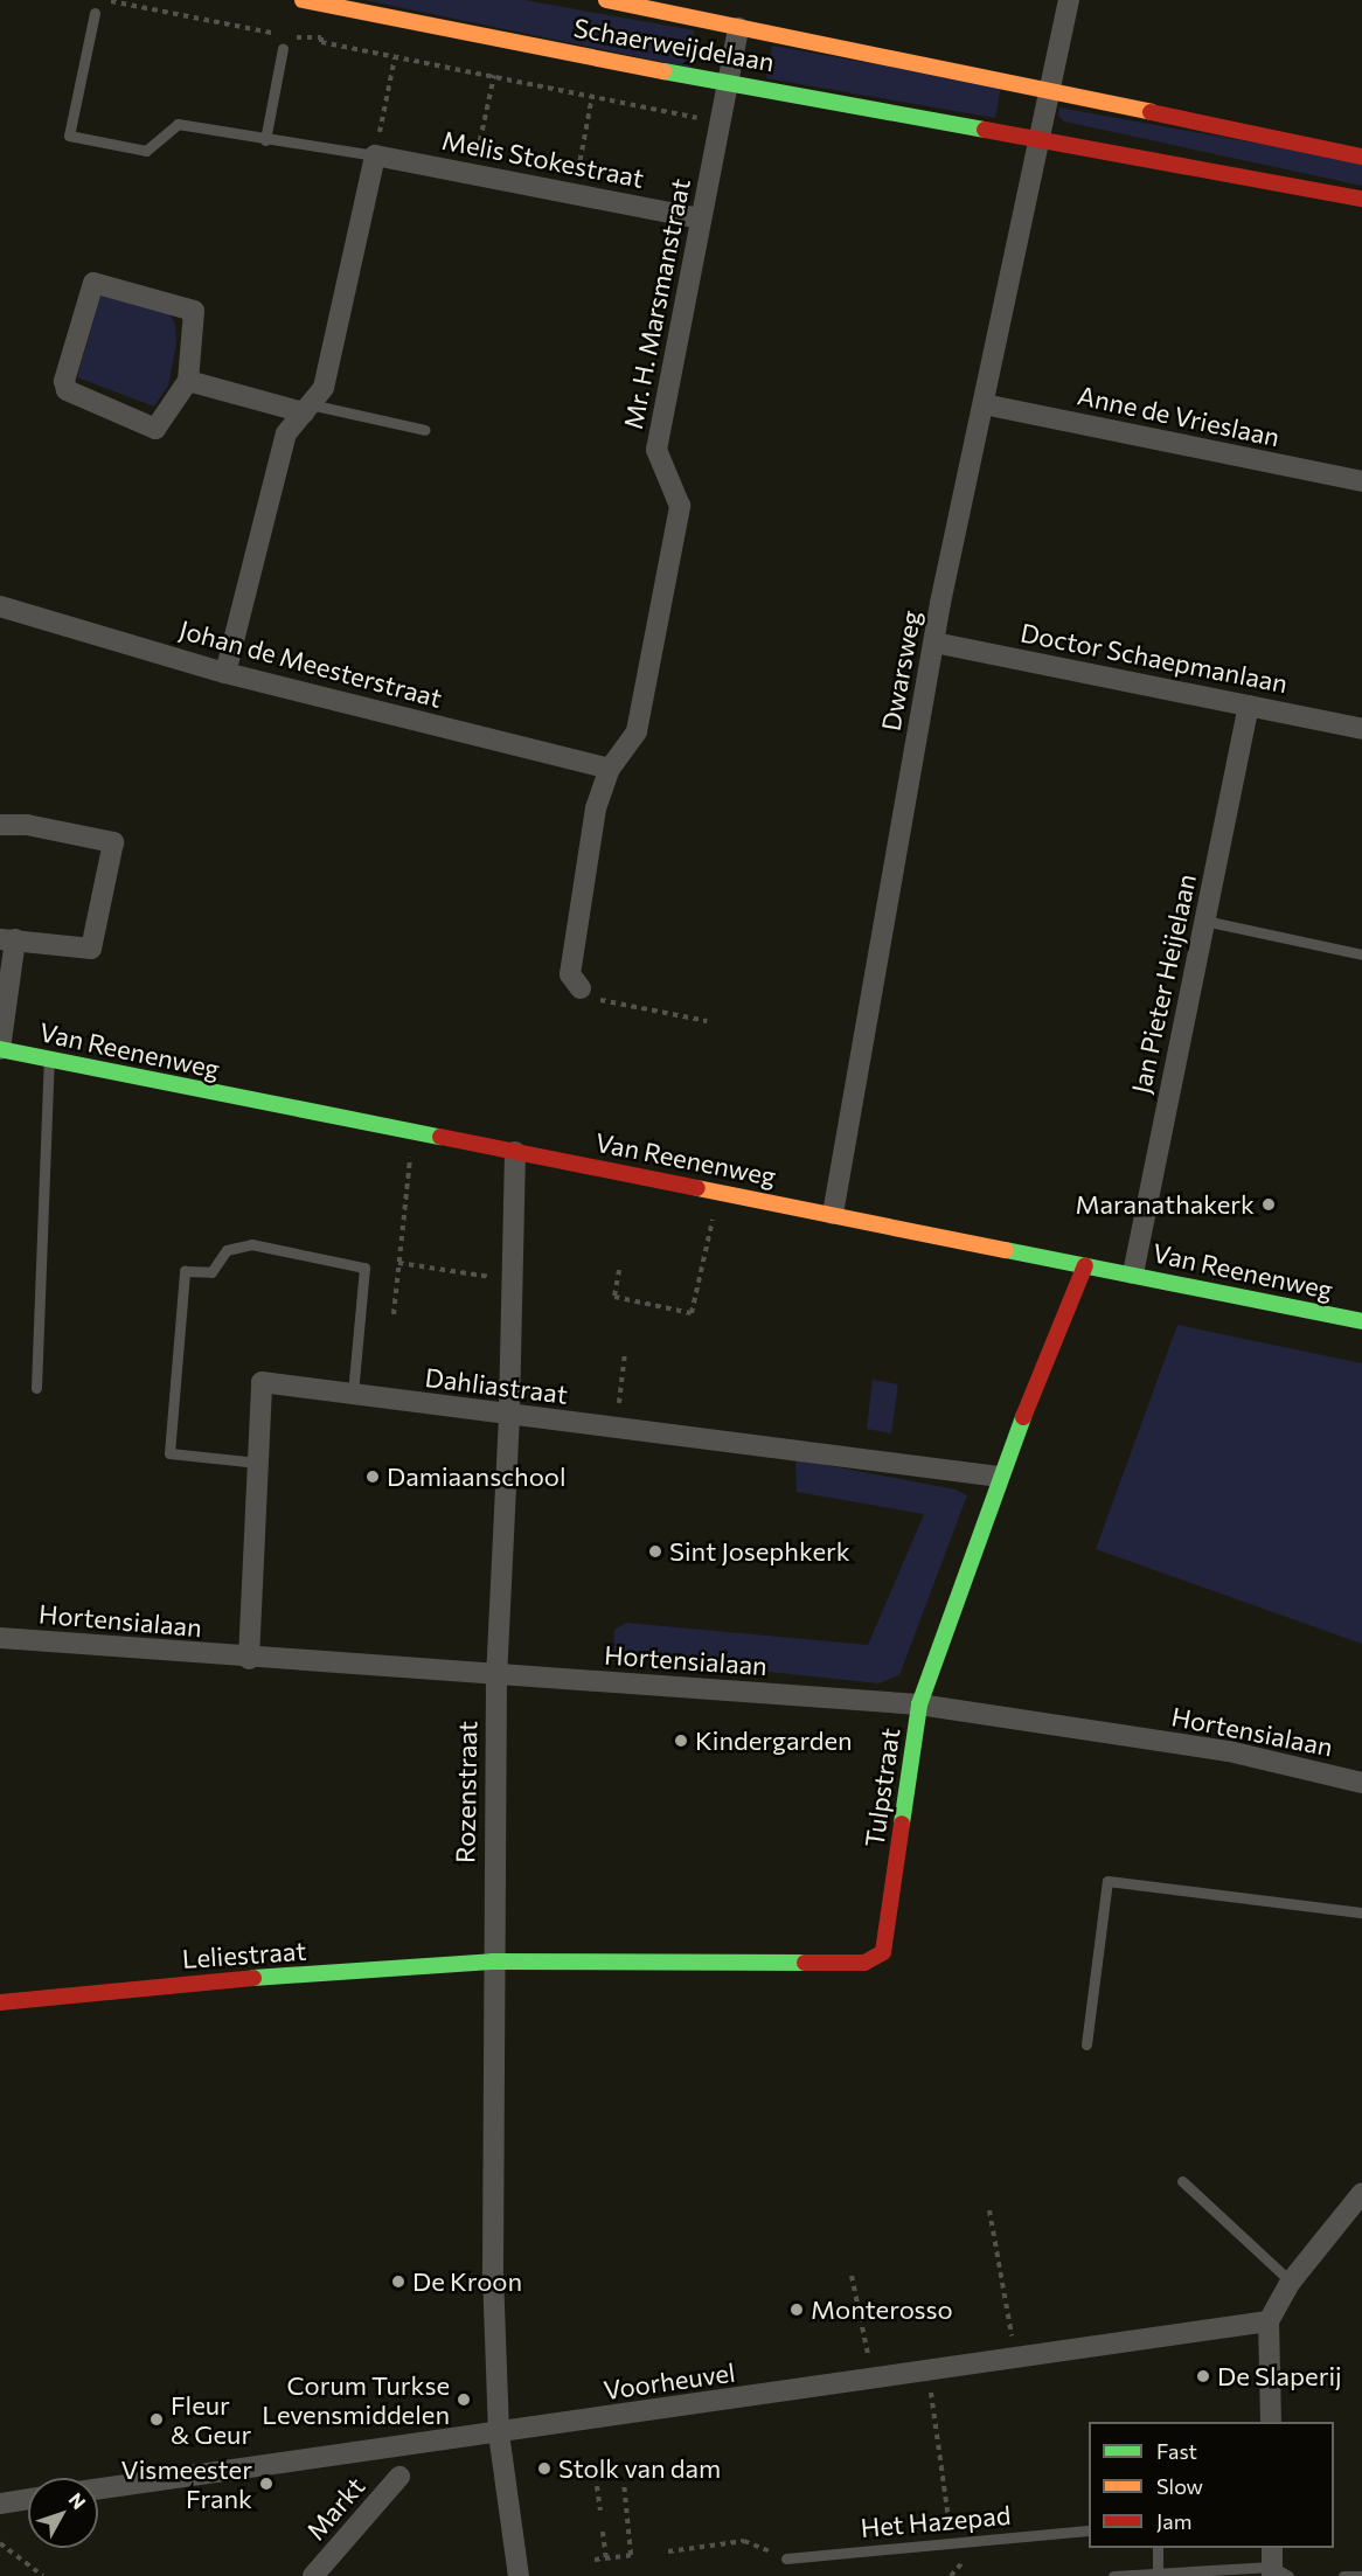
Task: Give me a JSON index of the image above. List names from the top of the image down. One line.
{"streets":{"street":["Schaerweijdelaan","Melis Stokestraat","Mr. H. Marsmanstraat","Anne de Vrieslaan","Doctor Schaepmanlaan","Johan de Meesterstraat","Dwarsweg","Jan Pieter Heijelaan","Van Reenenweg","Dahliastraat","Hortensialaan","Tulpstraat","Rozenstraat","Leliestraat","Voorheuvel","Markt"],"lane":["Het Hazepad"]},"crossings":[["Schaerweijdelaan","Mr. H. Marsmanstraat"],["Schaerweijdelaan","Dwarsweg"],["Melis Stokestraat","Mr. H. Marsmanstraat"],["Mr. H. Marsmanstraat","Johan de Meesterstraat"],["Anne de Vrieslaan","Dwarsweg"],["Doctor Schaepmanlaan","Dwarsweg"],["Doctor Schaepmanlaan","Jan Pieter Heijelaan"],["Dwarsweg","Van Reenenweg"],["Jan Pieter Heijelaan","Van Reenenweg"],["Van Reenenweg","Tulpstraat"],["Van Reenenweg","Rozenstraat"],["Dahliastraat","Hortensialaan"],["Dahliastraat","Tulpstraat"],["Dahliastraat","Rozenstraat"],["Hortensialaan","Tulpstraat"],["Hortensialaan","Rozenstraat"],["Tulpstraat","Rozenstraat"],["Tulpstraat","Leliestraat"],["Rozenstraat","Leliestraat"],["Rozenstraat","Voorheuvel"]],"places":["Maranathakerk","Damiaanschool","Sint Josephkerk","Kindergarden","De Kroon","Monterosso","De Slaperij","Corum Turkse Levensmiddelen","Fleur & Geur","Stolk van dam","Vismeester Frank"],"legend":["Fast","Slow","Jam"],"north":"top right"}
